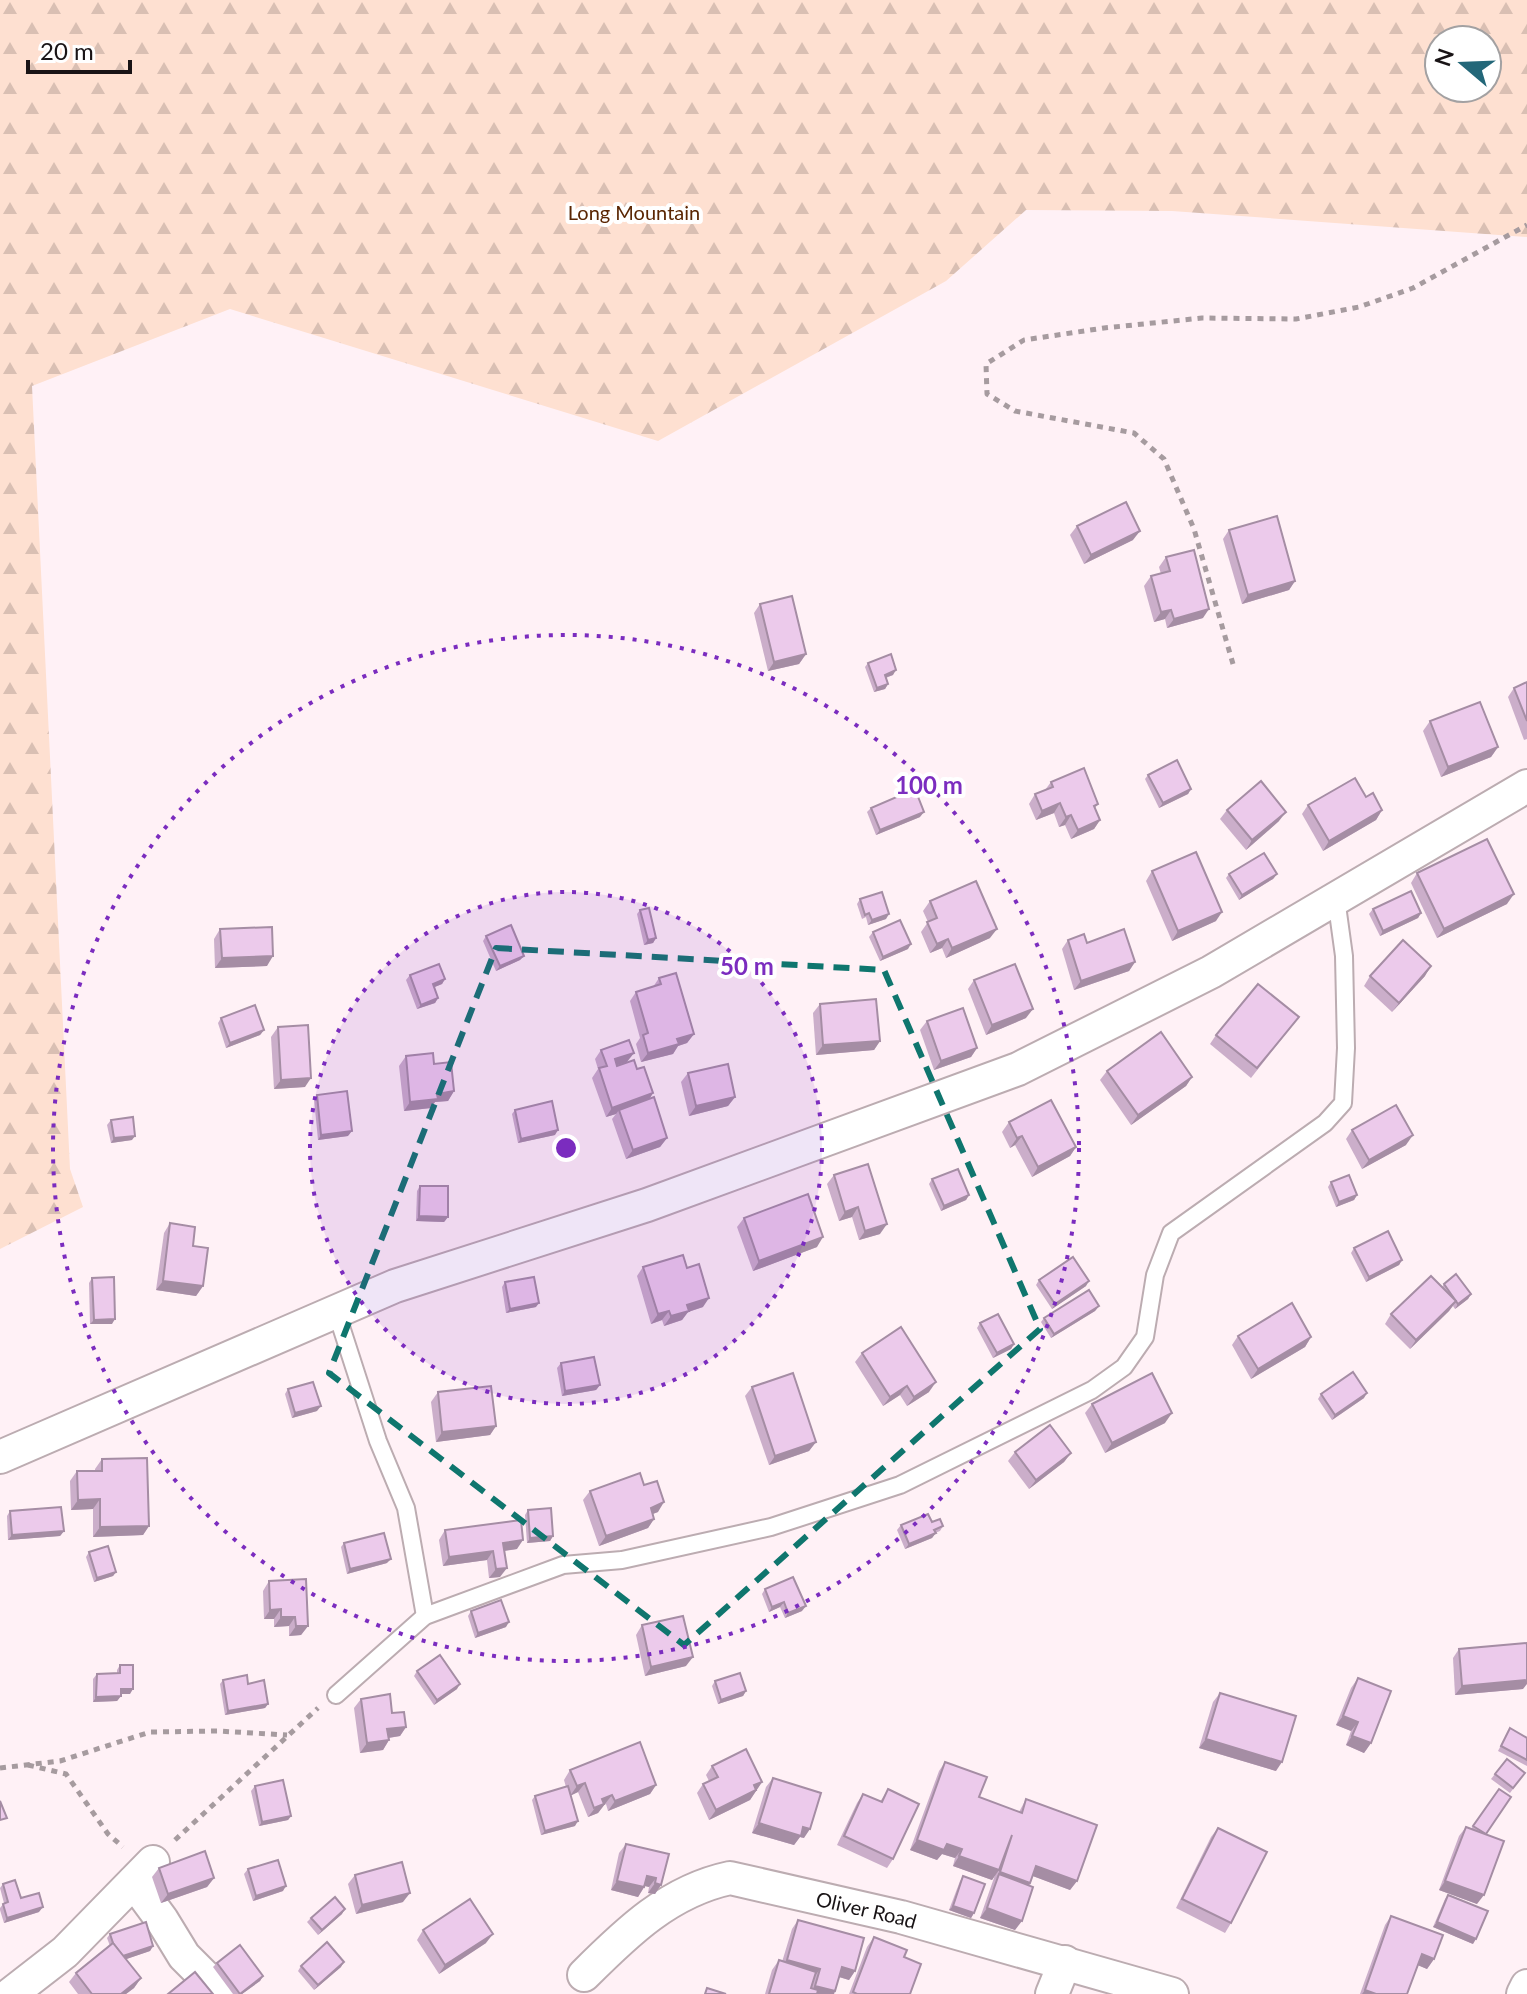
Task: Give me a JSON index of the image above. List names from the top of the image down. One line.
{"streets":{"street":["Oliver Road"]},"parks":["Long Mountain"],"scale_bar":"20 m","north":"left","rings":["100 m","50 m"]}
